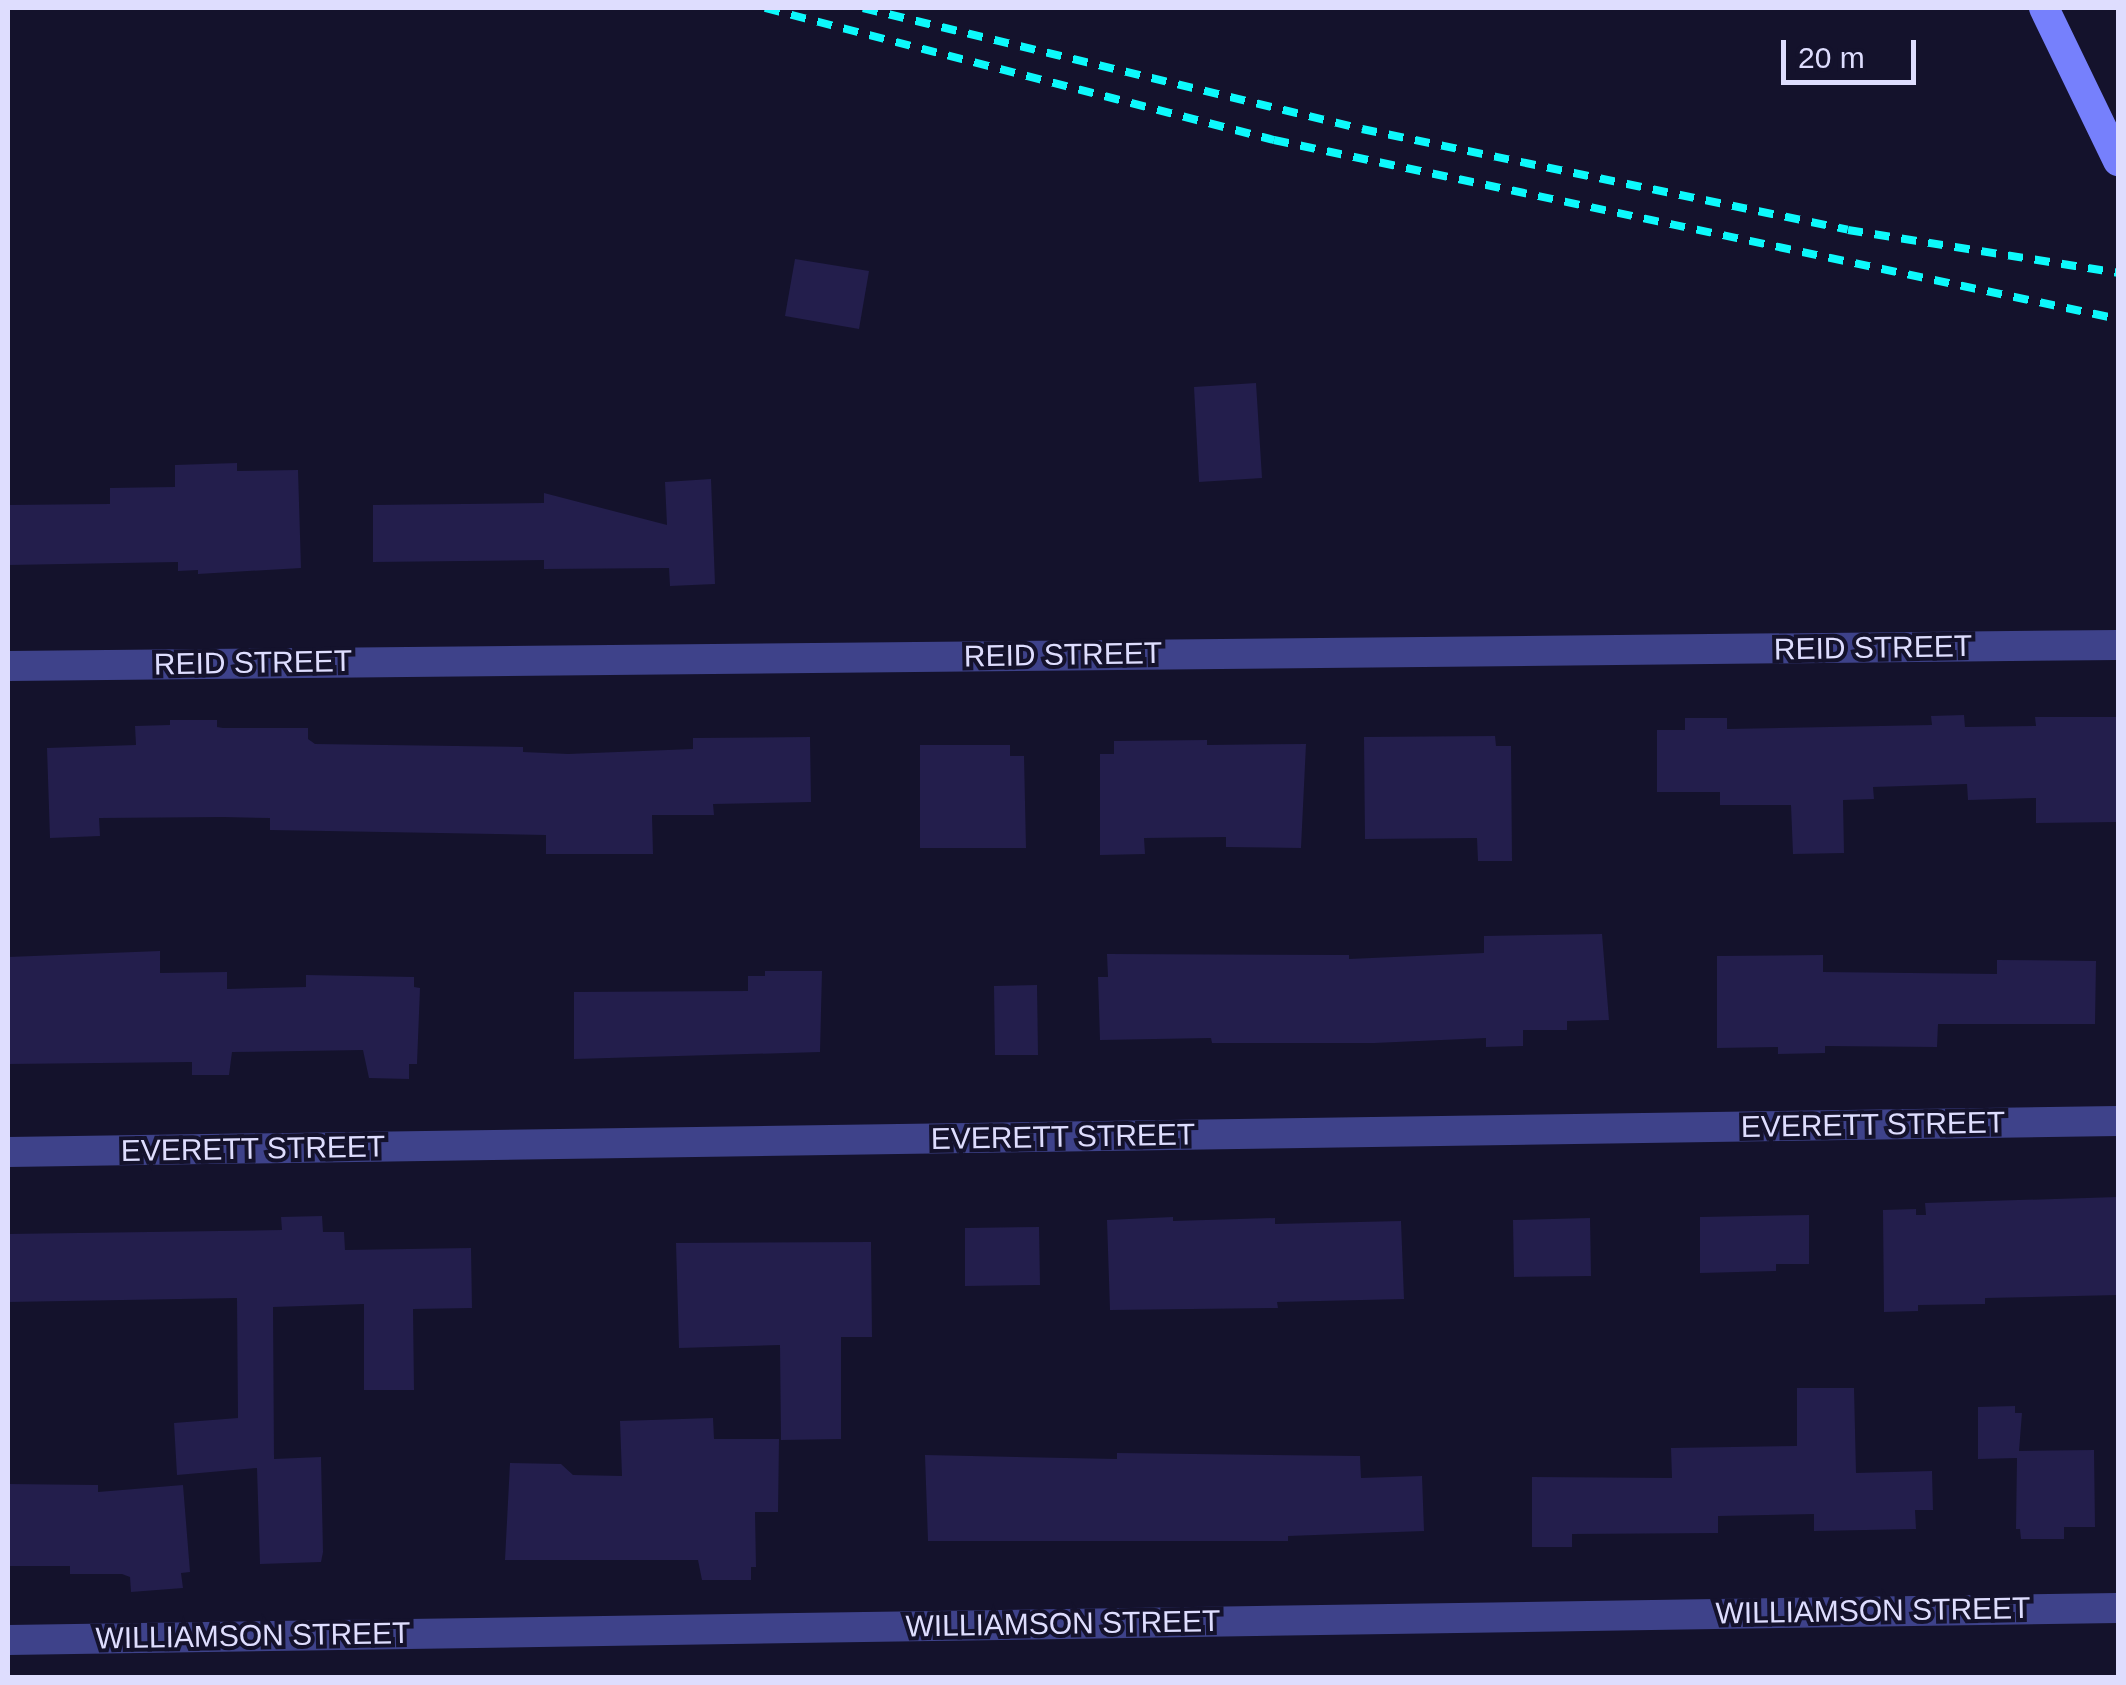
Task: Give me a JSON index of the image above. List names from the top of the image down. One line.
{"streets":{"street":["REID STREET","EVERETT STREET","WILLIAMSON STREET"]},"scale_bar":"20 m"}
